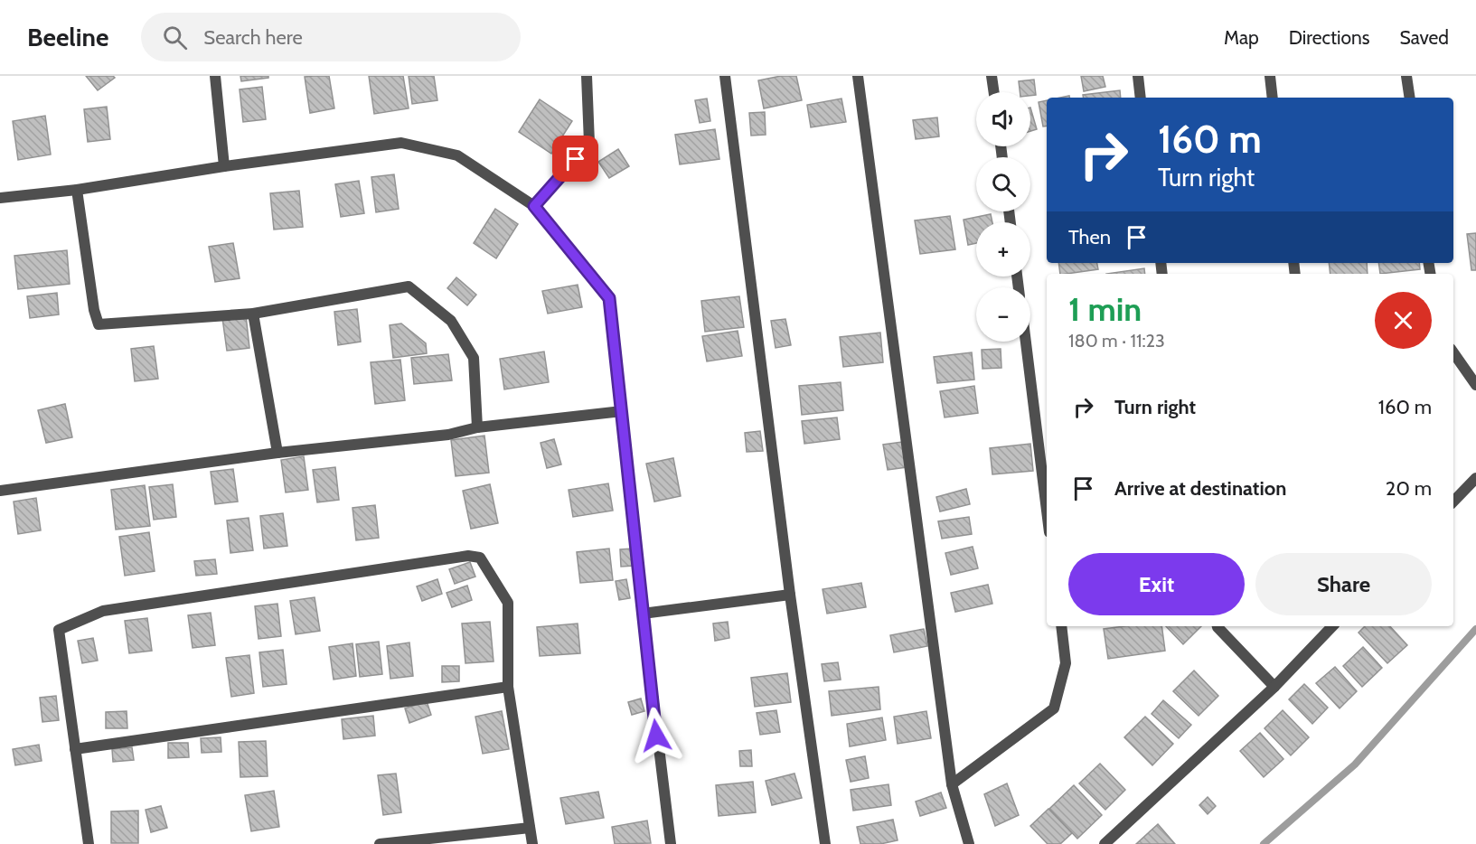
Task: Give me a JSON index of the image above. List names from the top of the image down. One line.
{"page":{"header":"Beeline","search":"Search here","nav":["Map","Directions","Saved"],"map_buttons":["+","−"],"turn":["160 m","Turn right"],"then":"Then","heading":["1 min","180 m · 11:23"],"list":[{"name":"Turn right","value":"160 m"},{"name":"Arrive at destination","value":"20 m"}],"buttons":["Exit","Share"]}}
